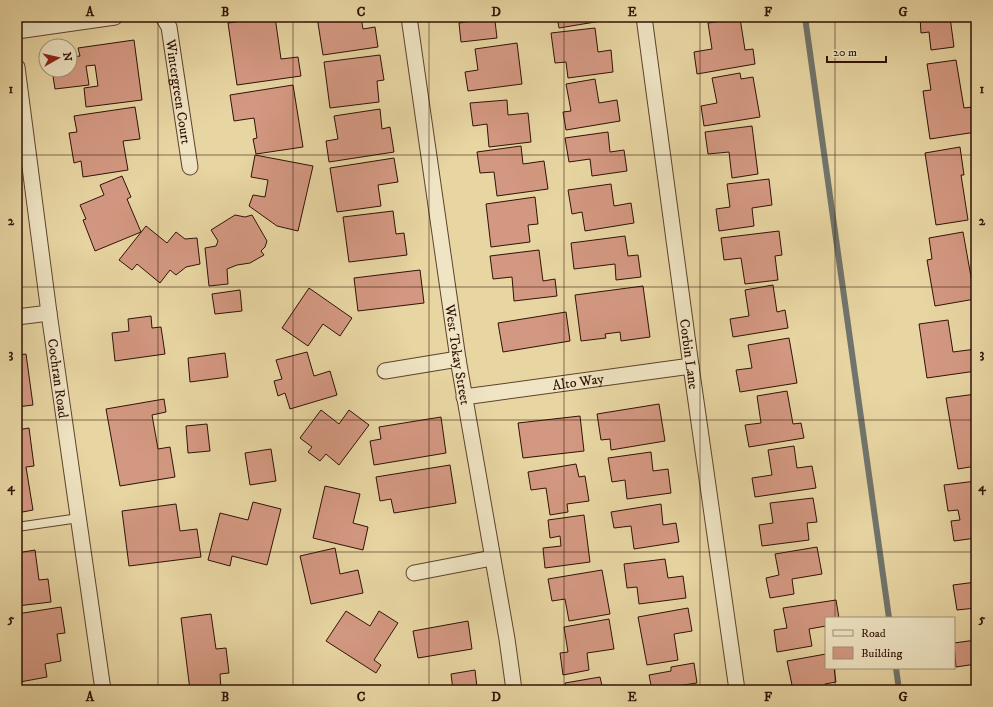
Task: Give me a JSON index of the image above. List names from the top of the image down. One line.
{"streets":{"street":["Wintergreen Court","West Tokay Street","Corbin Lane","Cochran Road","Alto Way"]},"crossings":[["West Tokay Street","Alto Way"],["Corbin Lane","Alto Way"]],"legend":["Road","Building"],"scale_bar":"20 m","north":"right","grid":{"columns":["A","B","C","D","E","F","G"],"rows":["1","2","3","4","5"]}}
